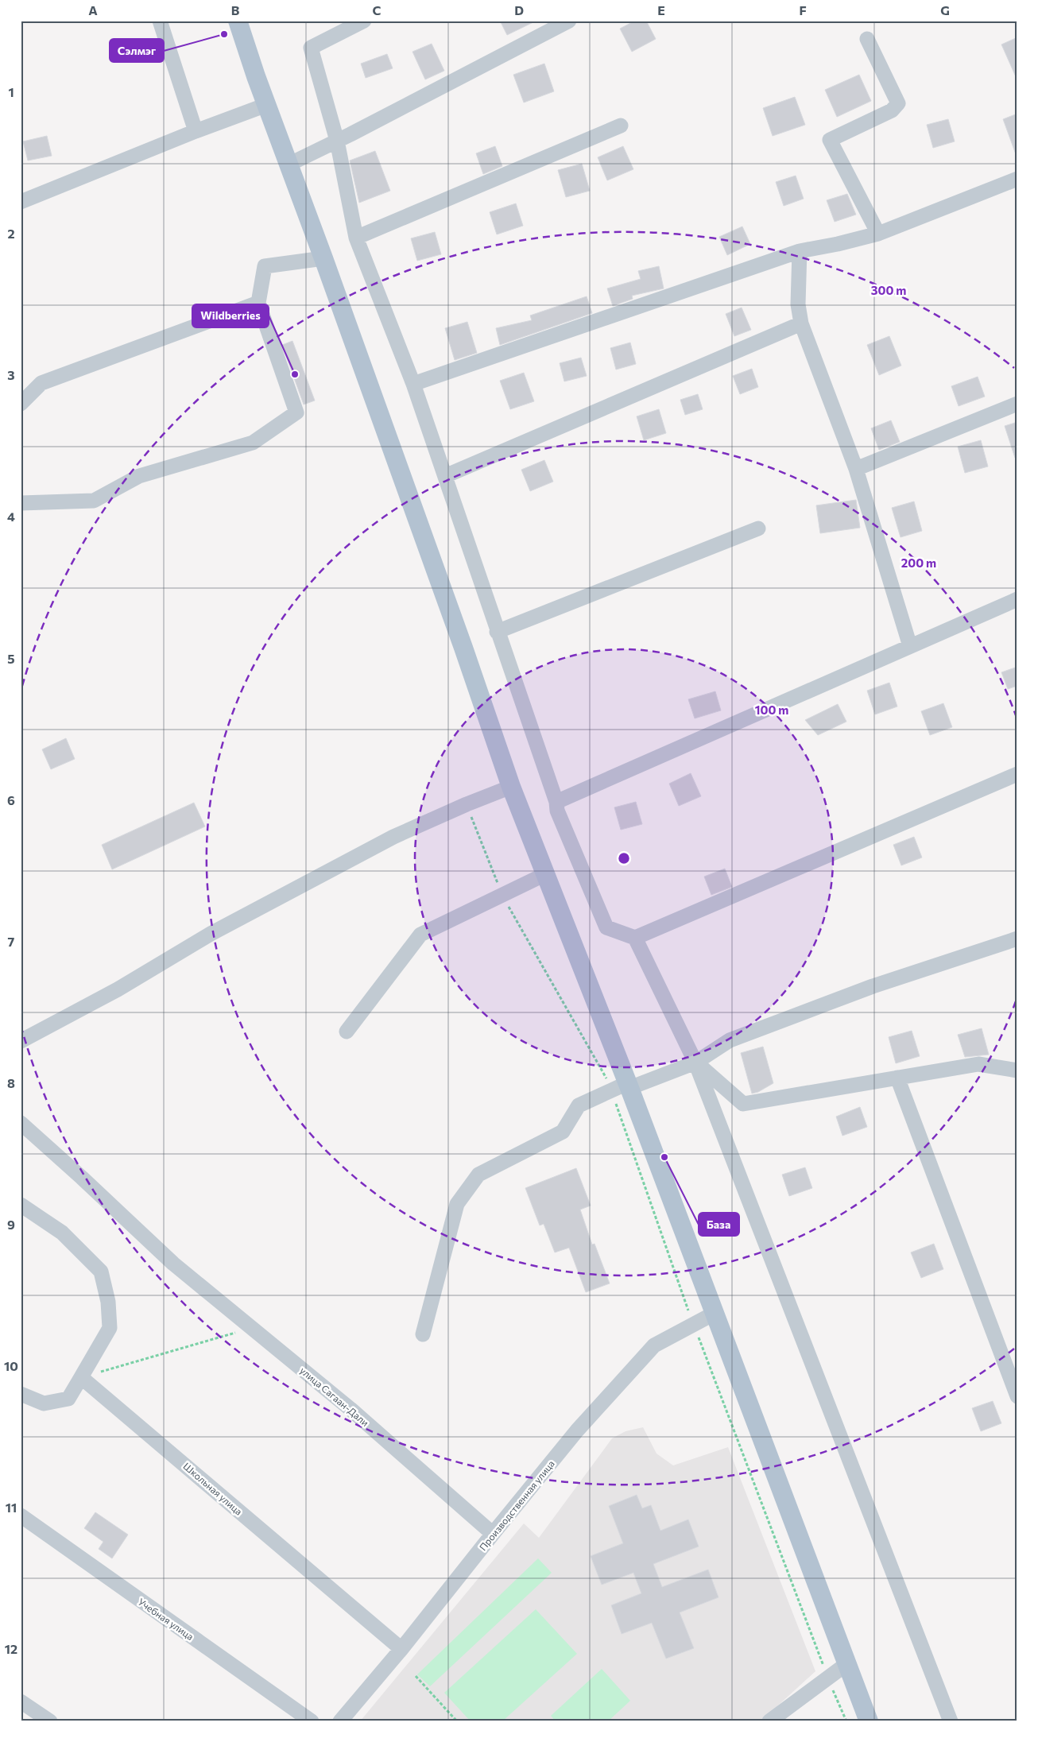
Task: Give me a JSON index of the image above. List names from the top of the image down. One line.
{"streets":{"street":["улица Сагаан-Дали","Школьная улица","Производственная улица","Учебная улица"]},"crossings":[["улица Сагаан-Дали","Производственная улица"],["Школьная улица","Производственная улица"]],"places":["Сэлмэг","Wildberries","База"],"grid":{"columns":["A","B","C","D","E","F","G"],"rows":["1","2","3","4","5","6","7","8","9","10","11","12"]},"rings":["300 m","200 m","100 m"]}
